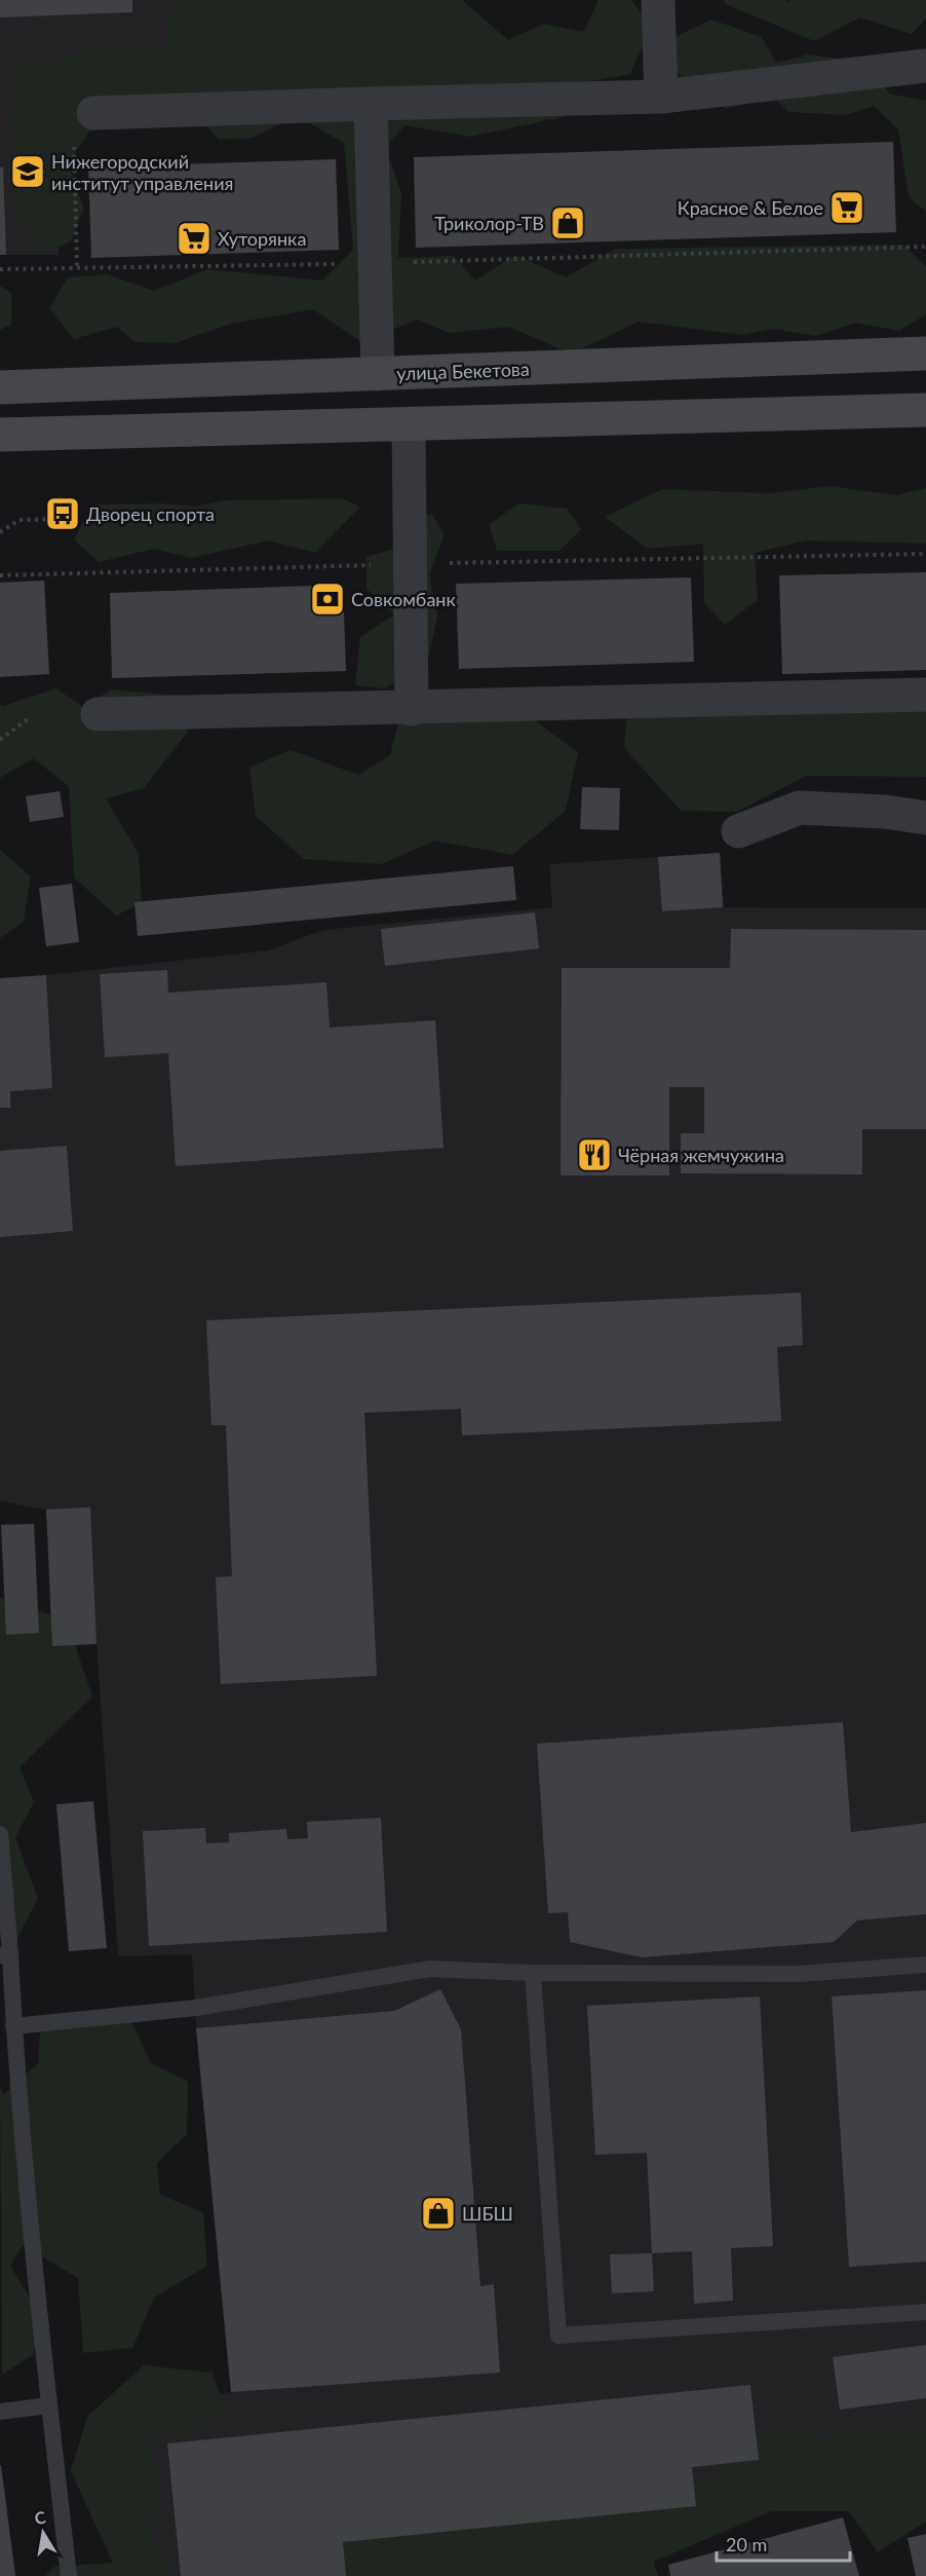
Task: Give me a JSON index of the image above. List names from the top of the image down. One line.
{"streets":{"main road":["улица Бекетова"]},"places":{"school or university":["Нижегородский институт управления"],"supermarket":["Красное & Белое","Хуторянка"],"shop":["Триколор-ТВ","ШБШ"],"bus stop":["Дворец спорта"],"bank":["Совкомбанк"],"restaurant":["Чёрная жемчужина"]},"scale_bar":"20 m","north":"top"}
